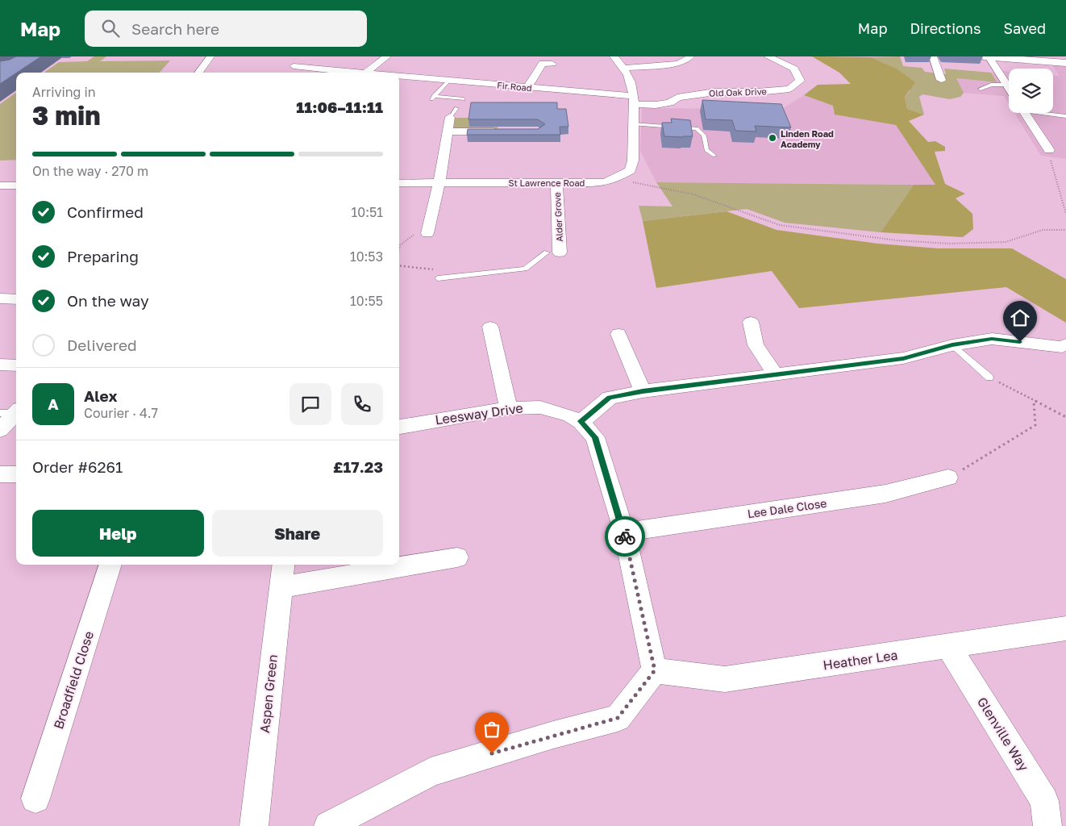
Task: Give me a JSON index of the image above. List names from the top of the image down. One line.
{"streets":{"street":["Fir Road","Old Oak Drive","St Lawrence Road","Alder Grove","Leesway Drive","Lee Dale Close","Heather Lea","Broadfield Close","Aspen Green","Glenville Way"]},"crossings":[["Fir Road","Old Oak Drive"],["Fir Road","St Lawrence Road"],["Old Oak Drive","St Lawrence Road"],["St Lawrence Road","Alder Grove"],["Leesway Drive","Lee Dale Close"],["Leesway Drive","Heather Lea"],["Heather Lea","Glenville Way"]],"places":["Linden Road Academy"],"page":{"header":"Map","search":"Search here","nav":["Map","Directions","Saved"],"heading":["3 min","Arriving in","11:06–11:11"],"panel":["Alex","Courier · 4.7","Order #6261","£17.23"],"bar":"On the way · 270 m","list":[["Confirmed","10:51"],["Preparing","10:53"],["On the way","10:55"],"Delivered"],"round":"A","buttons":["Help","Share"]}}
